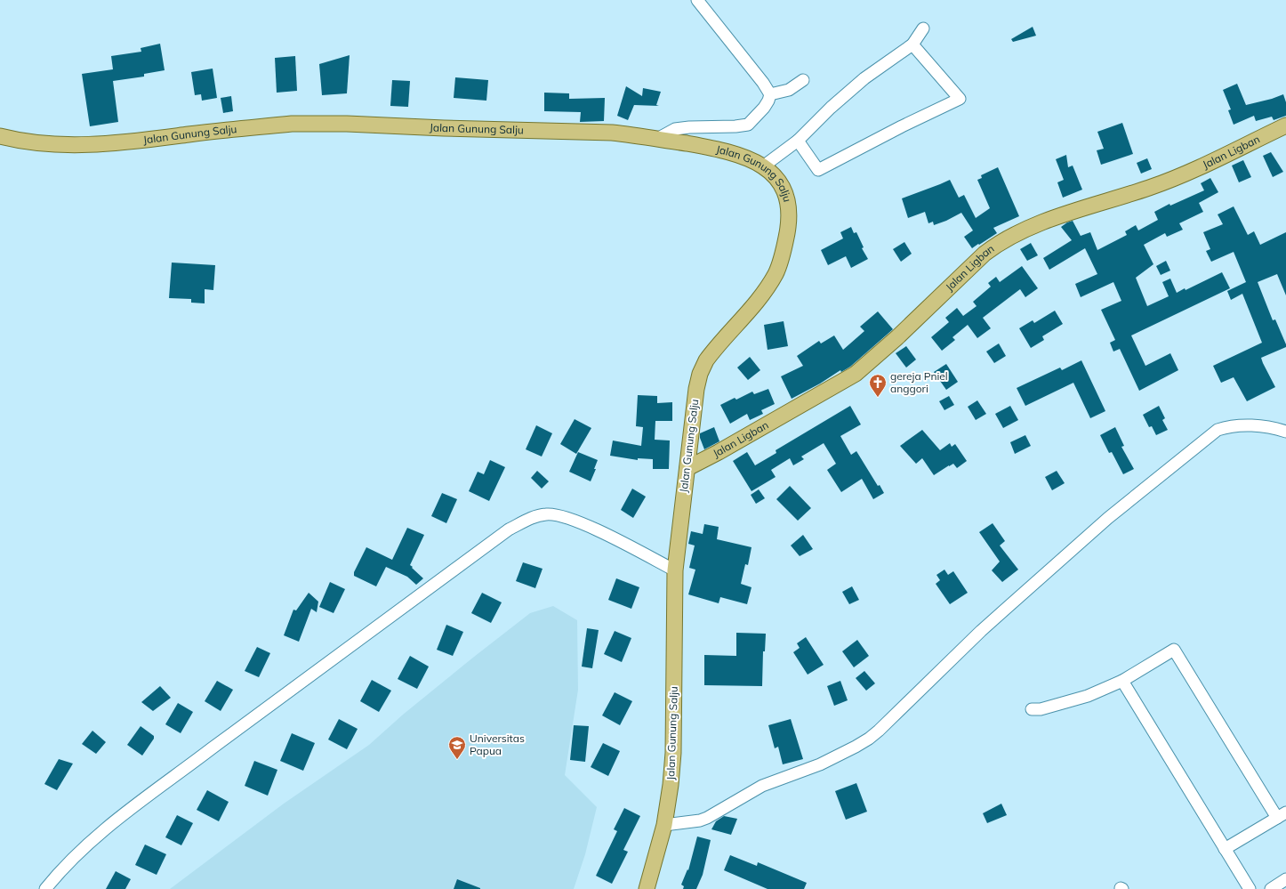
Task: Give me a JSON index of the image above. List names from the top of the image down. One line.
{"streets":{"main road":["Jalan Gunung Salju","Jalan Ligban"]},"crossings":[["Jalan Gunung Salju","Jalan Ligban"]],"places":{"church":["gereja Pniel anggori"],"school or university":["Universitas Papua"]}}
